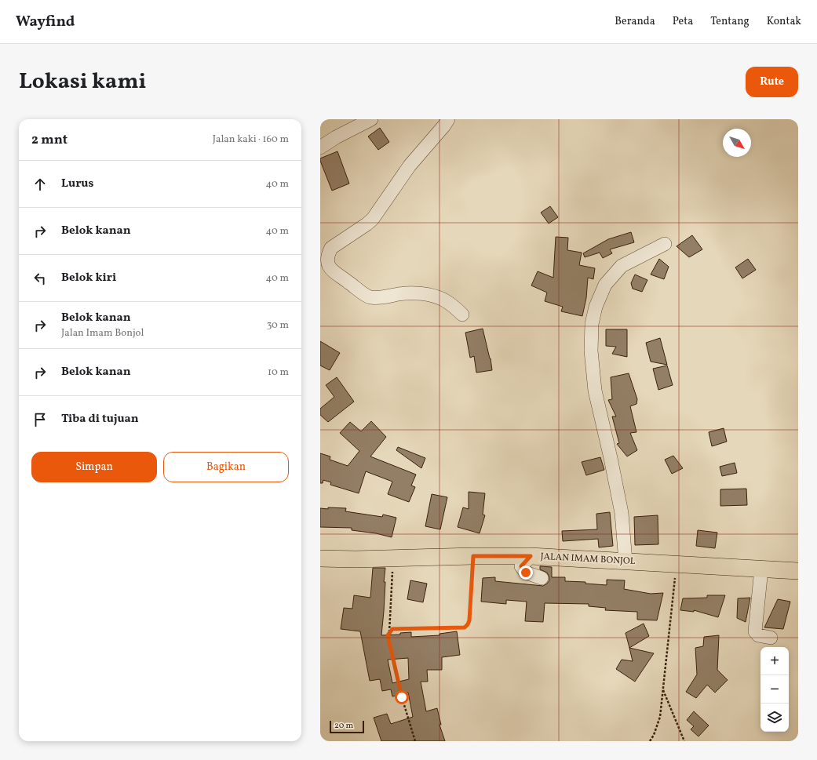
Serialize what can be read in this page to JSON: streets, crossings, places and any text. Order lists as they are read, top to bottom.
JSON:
{
  "streets": {
    "main road": ["JALAN IMAM BONJOL"]
  },
  "scale_bar": "20 m",
  "north": "bottom right",
  "page": {
    "header": "Wayfind",
    "nav": [
      "Beranda",
      "Peta",
      "Tentang",
      "Kontak"
    ],
    "title": "Lokasi kami",
    "buttons": [
      "Rute",
      ["Simpan", "Bagikan"]
    ],
    "heading": ["2 mnt", "Jalan kaki · 160 m"],
    "list": [
      ["Lurus", "40 m"],
      ["Belok kanan", "40 m"],
      ["Belok kiri", "40 m"],
      ["Belok kanan", "Jalan Imam Bonjol", "30 m"],
      ["Belok kanan", "10 m"],
      "Tiba di tujuan"
    ],
    "map_buttons": ["+", "−"],
    "scale": "20 m"
  }
}
